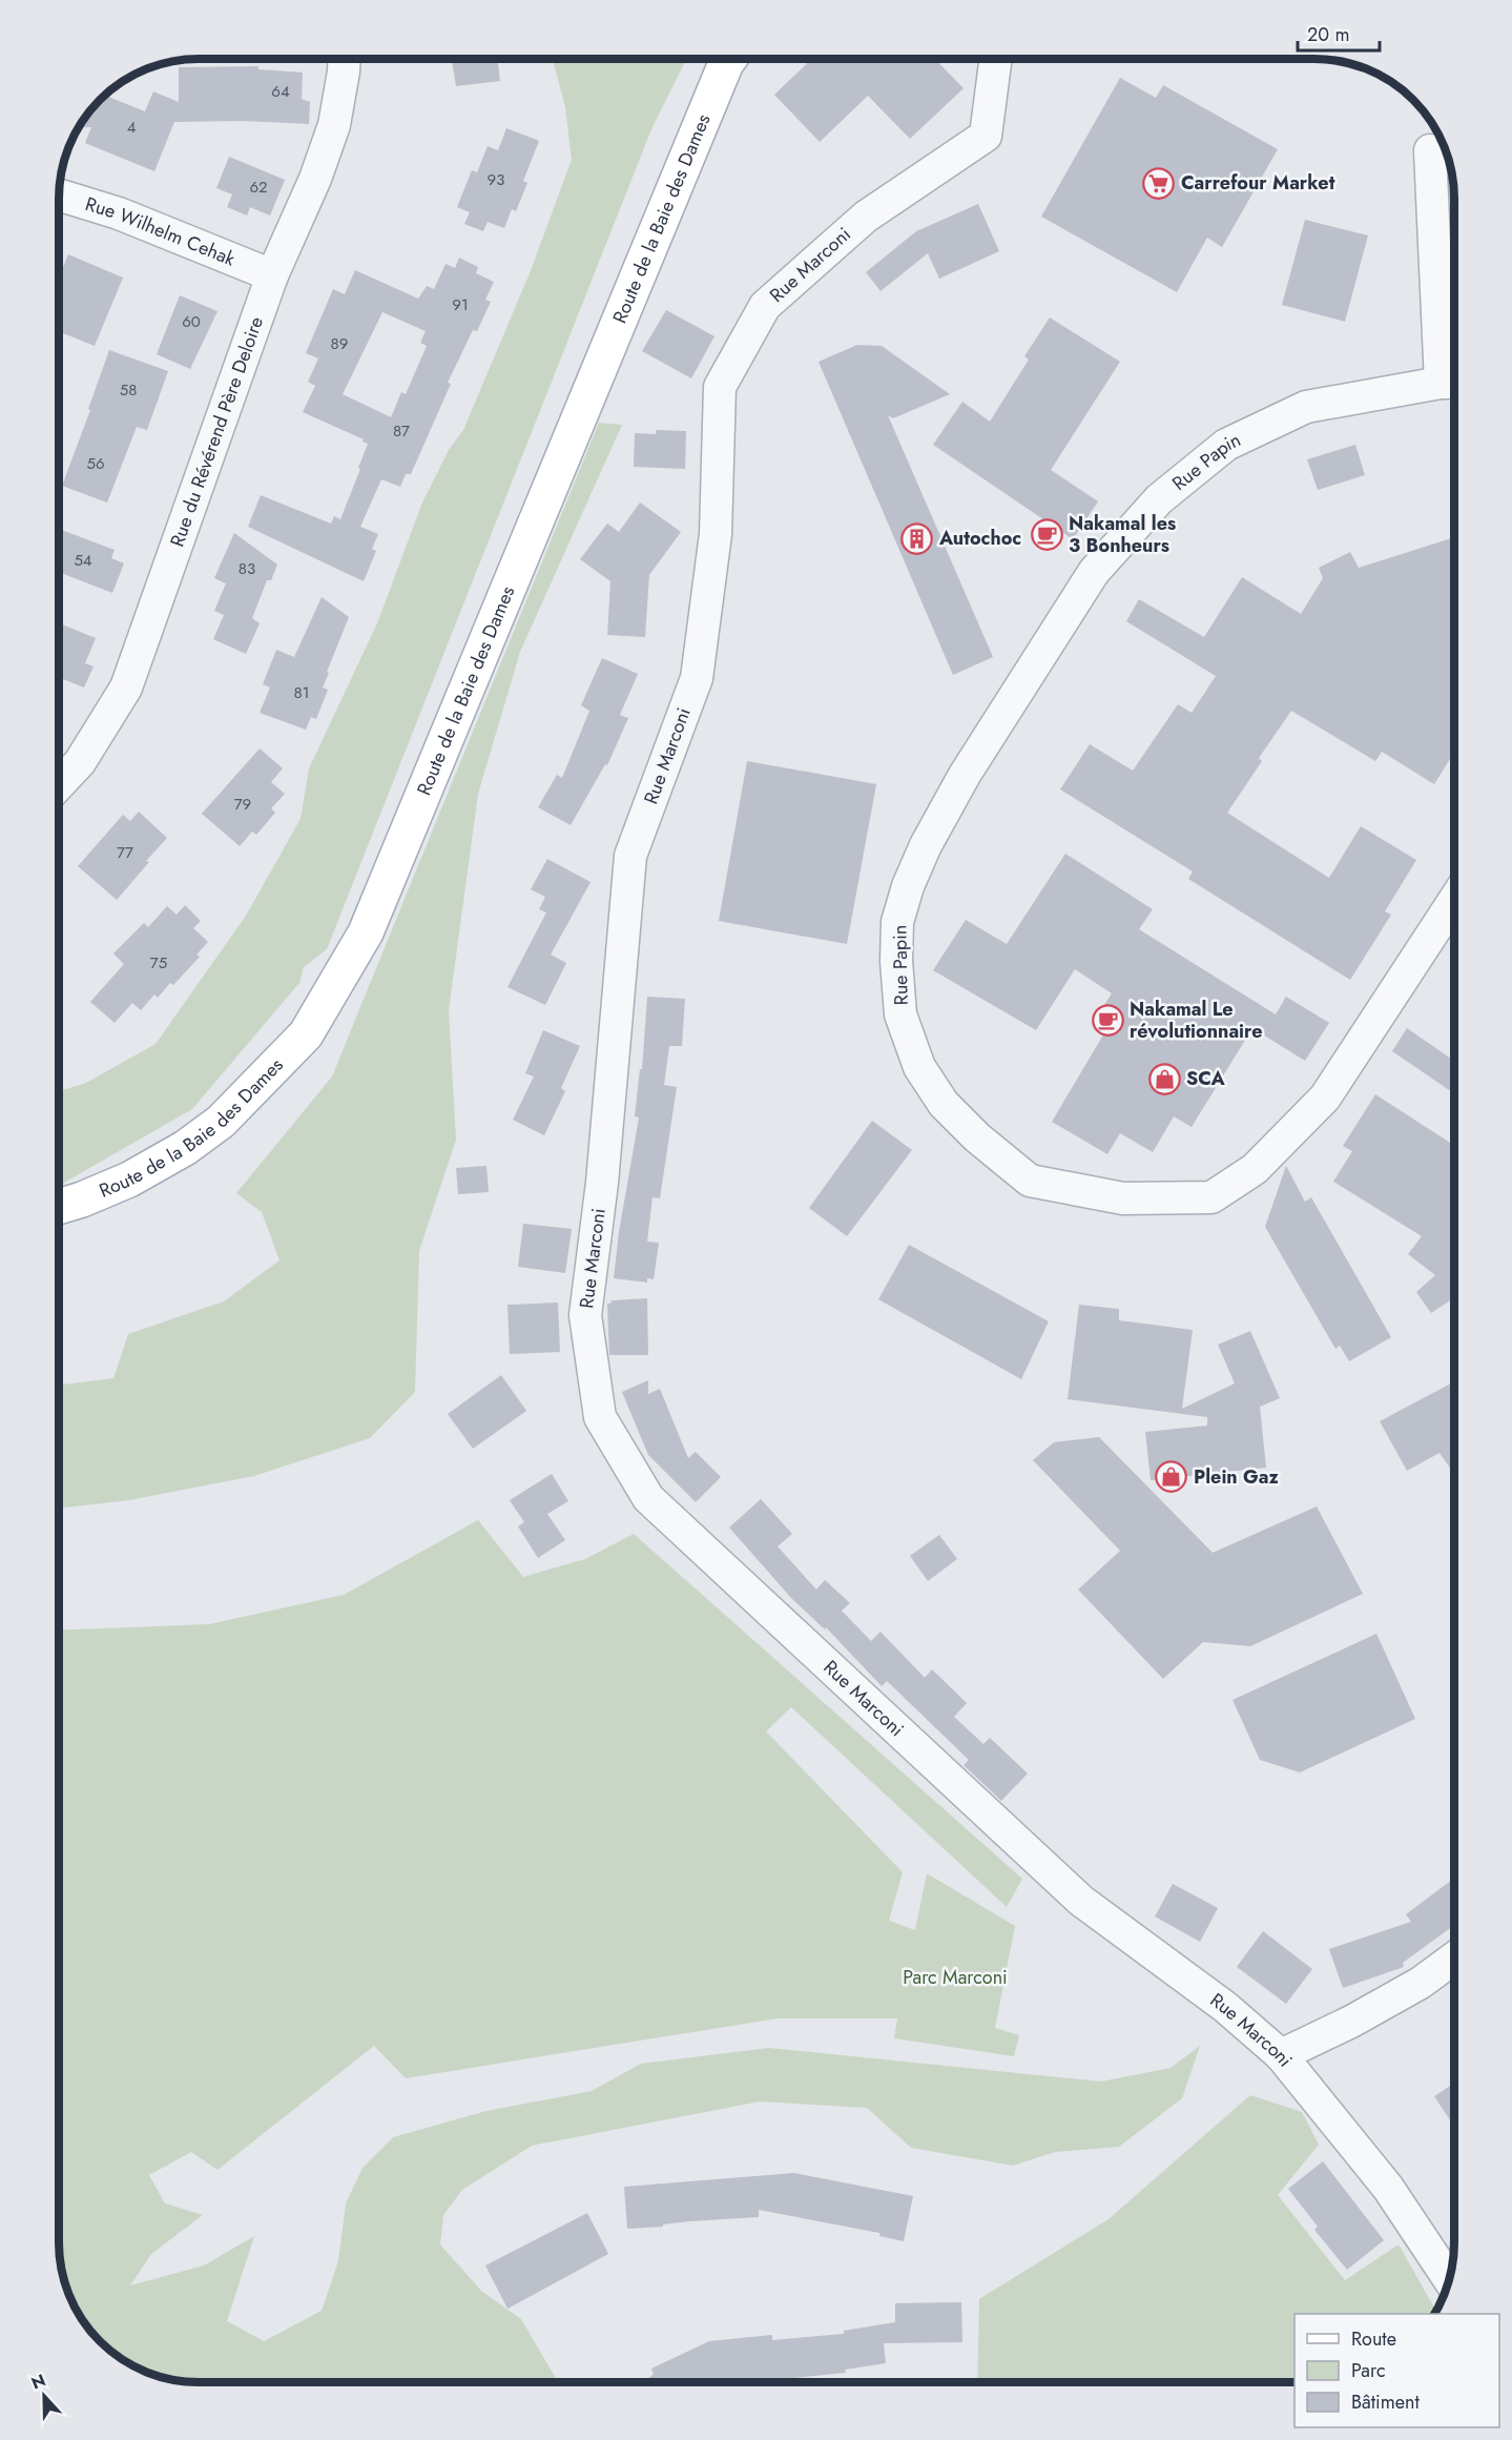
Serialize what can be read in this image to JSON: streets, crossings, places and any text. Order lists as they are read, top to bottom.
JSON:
{
  "streets": {
    "main road": ["Route de la Baie des Dames"],
    "street": [
      "Rue Wilhelm Cehak",
      "Rue Marconi",
      "Rue du Révérend Père Deloire",
      "Rue Papin"
    ]
  },
  "crossings": [
    ["Rue Wilhelm Cehak", "Rue du Révérend Père Deloire"]
  ],
  "parks": ["Parc Marconi"],
  "places": {
    "supermarket": ["Carrefour Market"],
    "cafe": ["Nakamal les 3 Bonheurs", "Nakamal Le révolutionnaire"],
    "building": ["Autochoc"],
    "shop": ["SCA", "Plein Gaz"]
  },
  "house_numbers": [
    "64",
    "4",
    "93",
    "62",
    "91",
    "60",
    "89",
    "58",
    "87",
    "56",
    "54",
    "83",
    "81",
    "79",
    "77",
    "75"
  ],
  "legend": ["Route", "Parc", "Bâtiment"],
  "scale_bar": "20 m",
  "north": "top"
}
